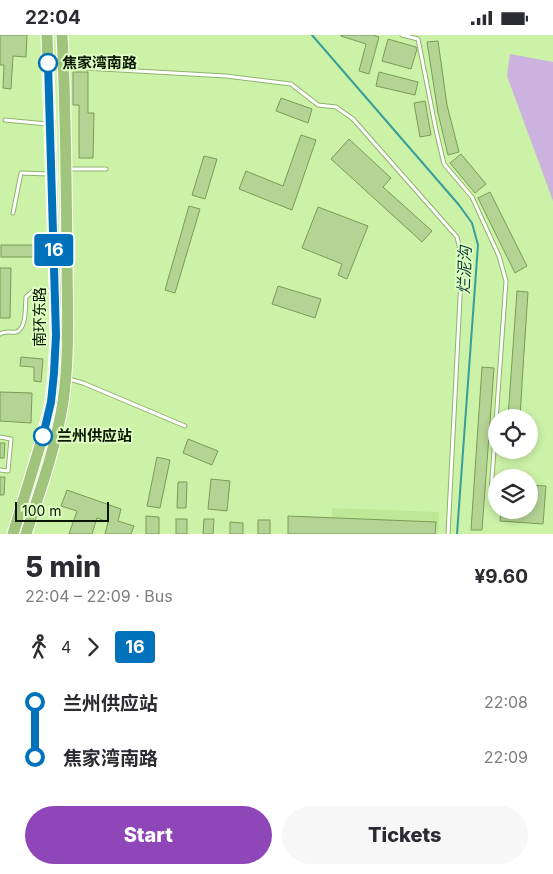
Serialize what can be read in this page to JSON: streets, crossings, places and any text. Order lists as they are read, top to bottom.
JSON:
{
  "streets": {
    "highway": ["南环东路"]
  },
  "water": ["烂泥沟"],
  "places": ["焦家湾南路", "兰州供应站"],
  "lines": ["bus line 16"],
  "scale_bar": "100 m",
  "page": {
    "status": "22:04",
    "on_map": "16",
    "scale": "100 m",
    "heading": ["5 min", "22:04 – 22:09 · Bus", "¥9.60"],
    "legs": ["4", "16"],
    "list": [
      {
        "name": "兰州供应站",
        "value": "22:08"
      },
      {
        "name": "焦家湾南路",
        "value": "22:09"
      }
    ],
    "buttons": ["Start", "Tickets"]
  }
}
